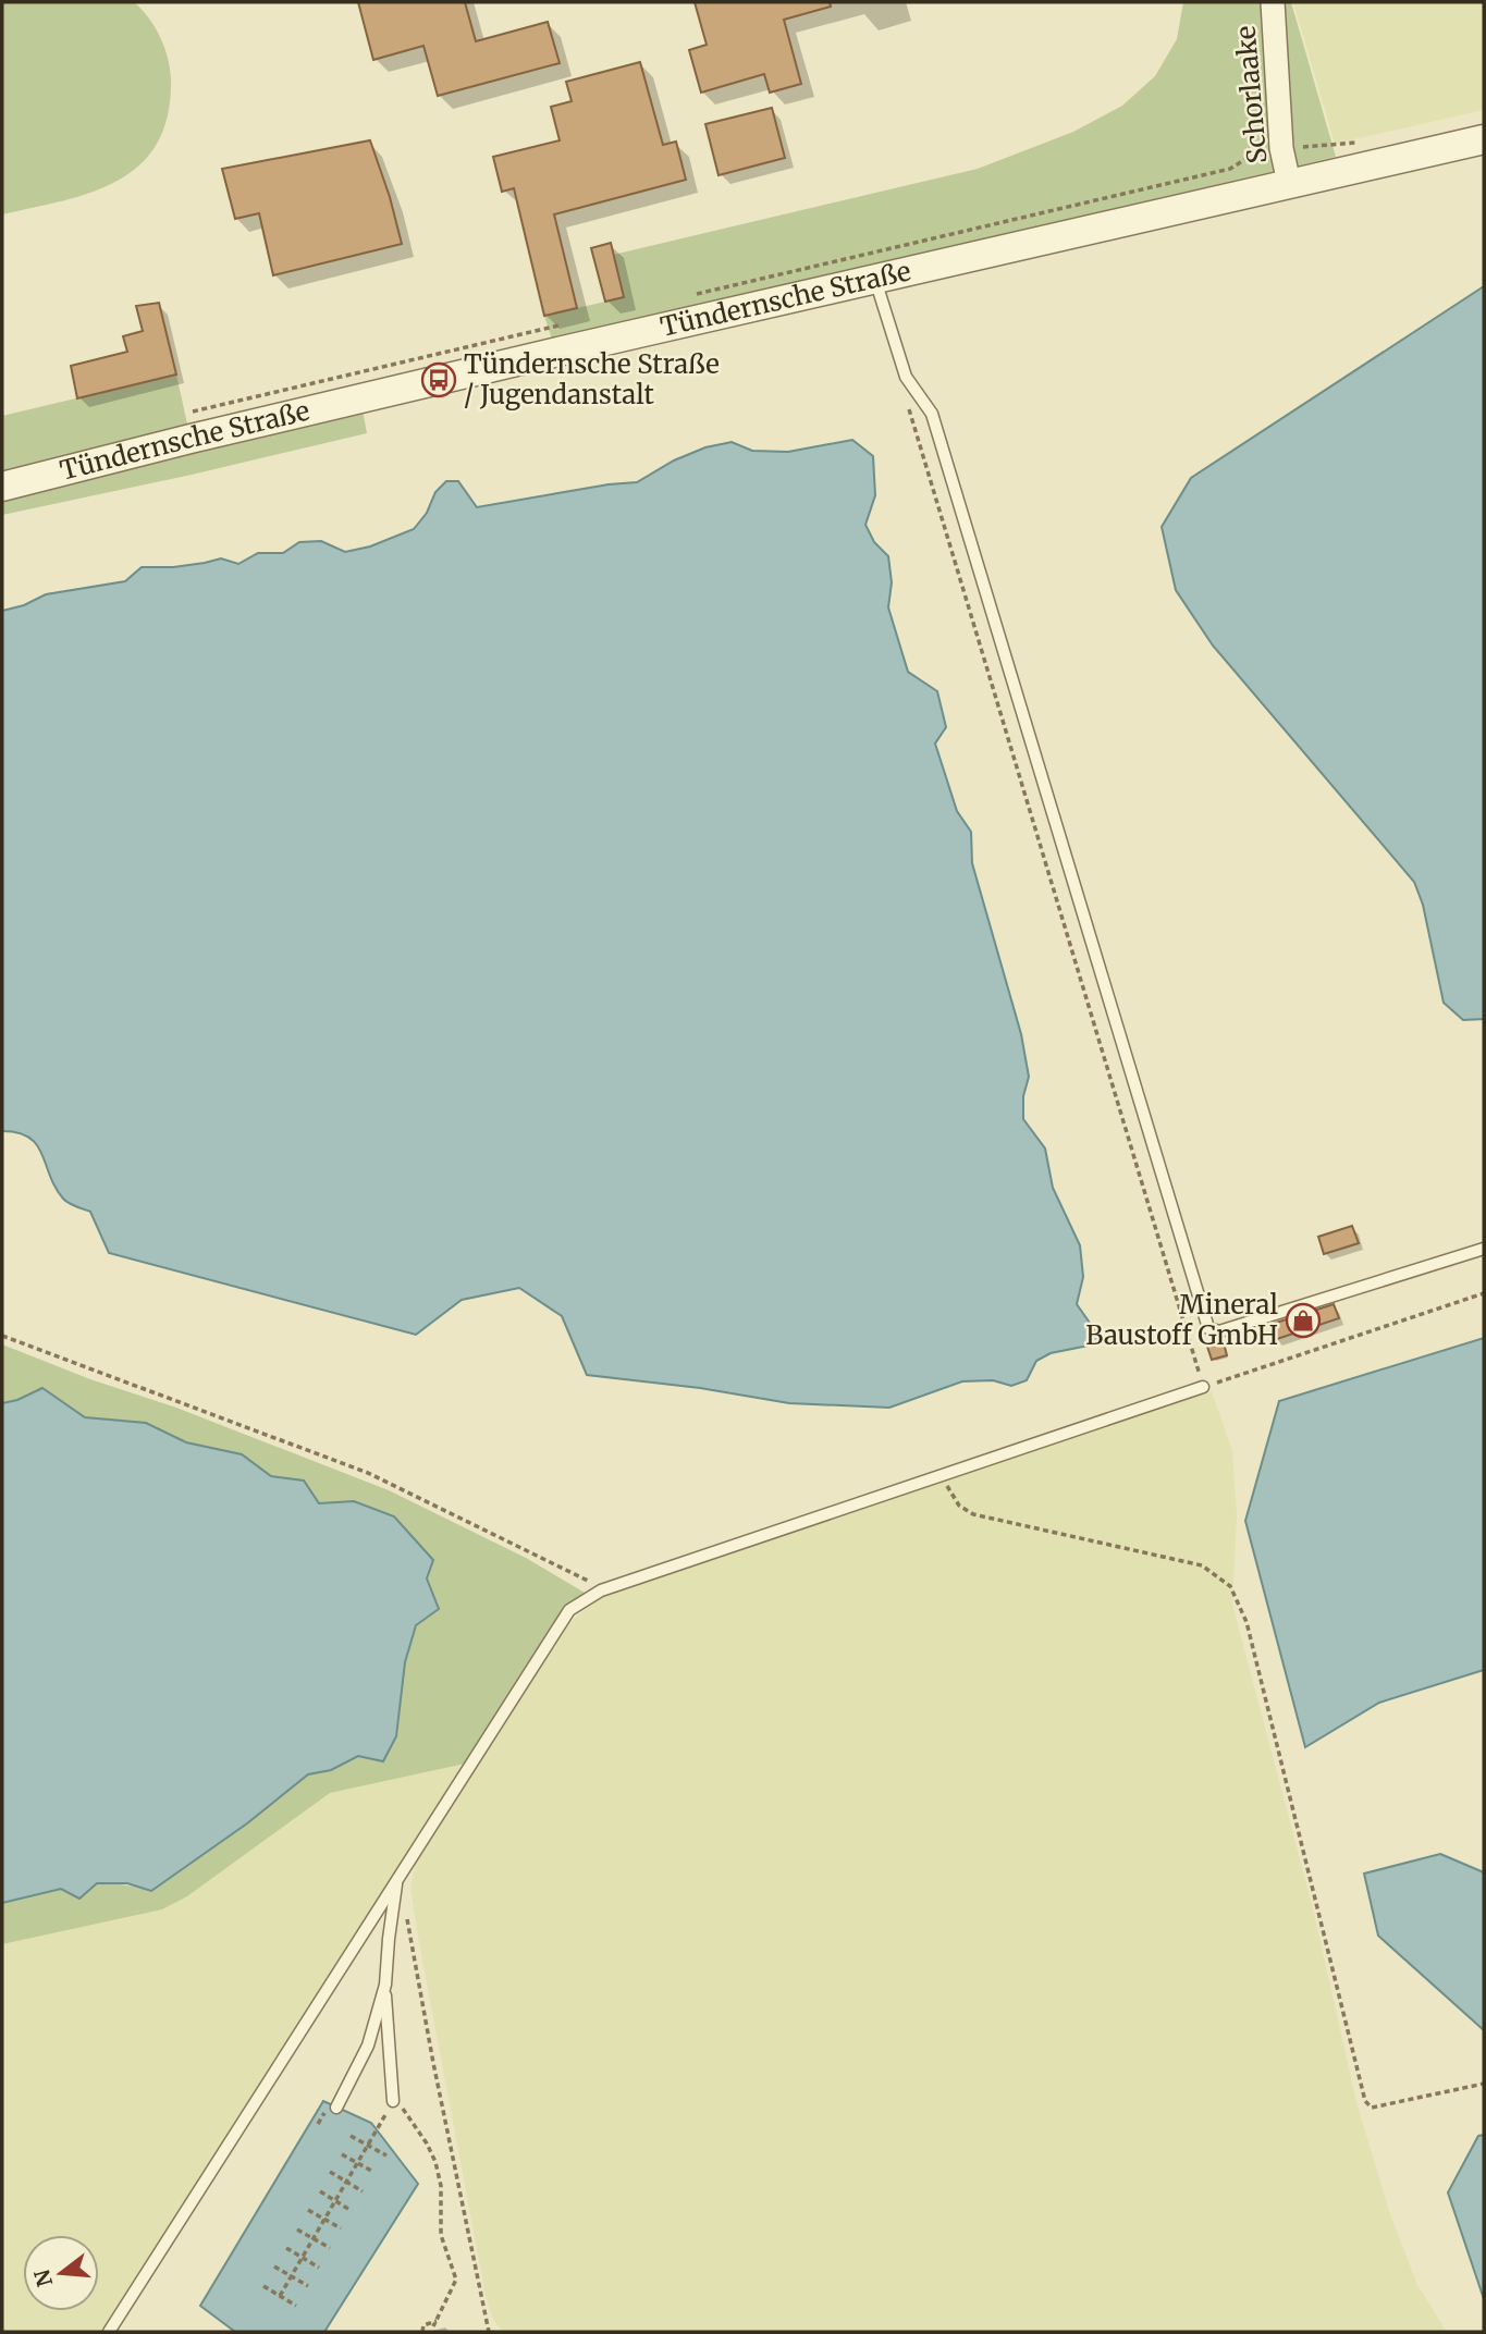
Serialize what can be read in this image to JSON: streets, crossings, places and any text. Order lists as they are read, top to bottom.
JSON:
{
  "streets": {
    "street": ["Schorlaake", "Tündernsche Straße"]
  },
  "crossings": [
    ["Schorlaake", "Tündernsche Straße"]
  ],
  "places": {
    "bus stop": ["Tündernsche Straße / Jugendanstalt"],
    "shop": ["Mineral Baustoff GmbH"]
  },
  "north": "left"
}
